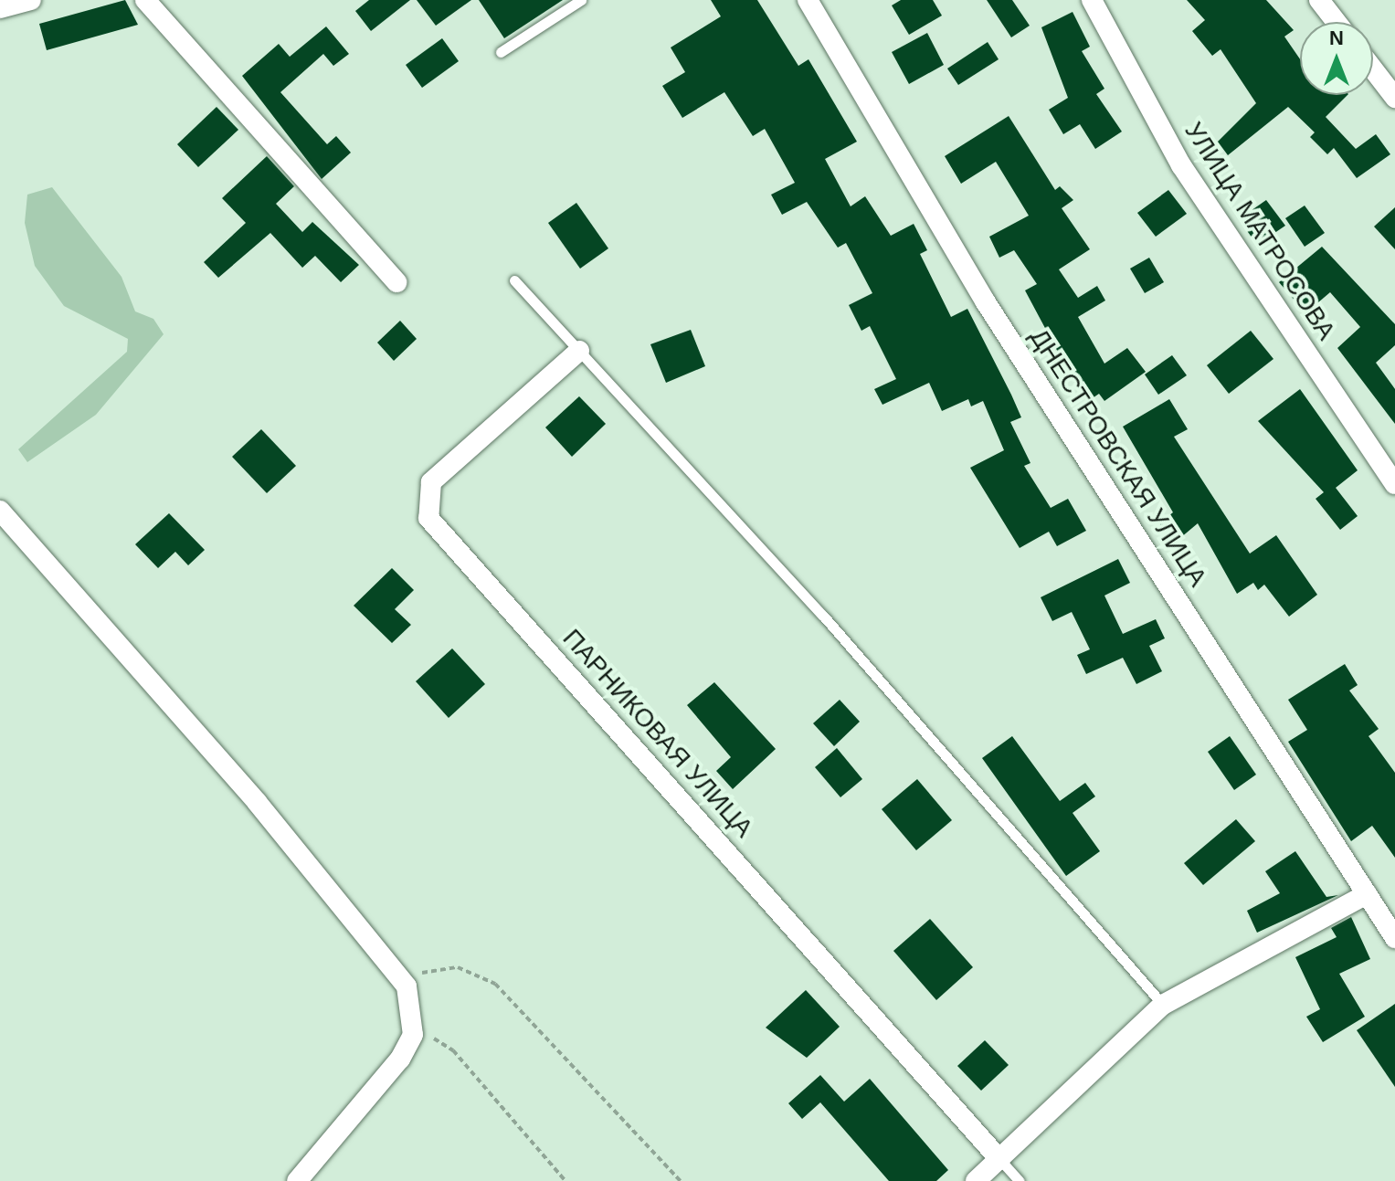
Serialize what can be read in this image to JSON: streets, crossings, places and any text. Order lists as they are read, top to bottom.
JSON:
{
  "streets": {
    "street": ["УЛИЦА МАТРОСОВА", "ДНЕСТРОВСКАЯ УЛИЦА", "ПАРНИКОВАЯ УЛИЦА"]
  },
  "north": "top"
}
